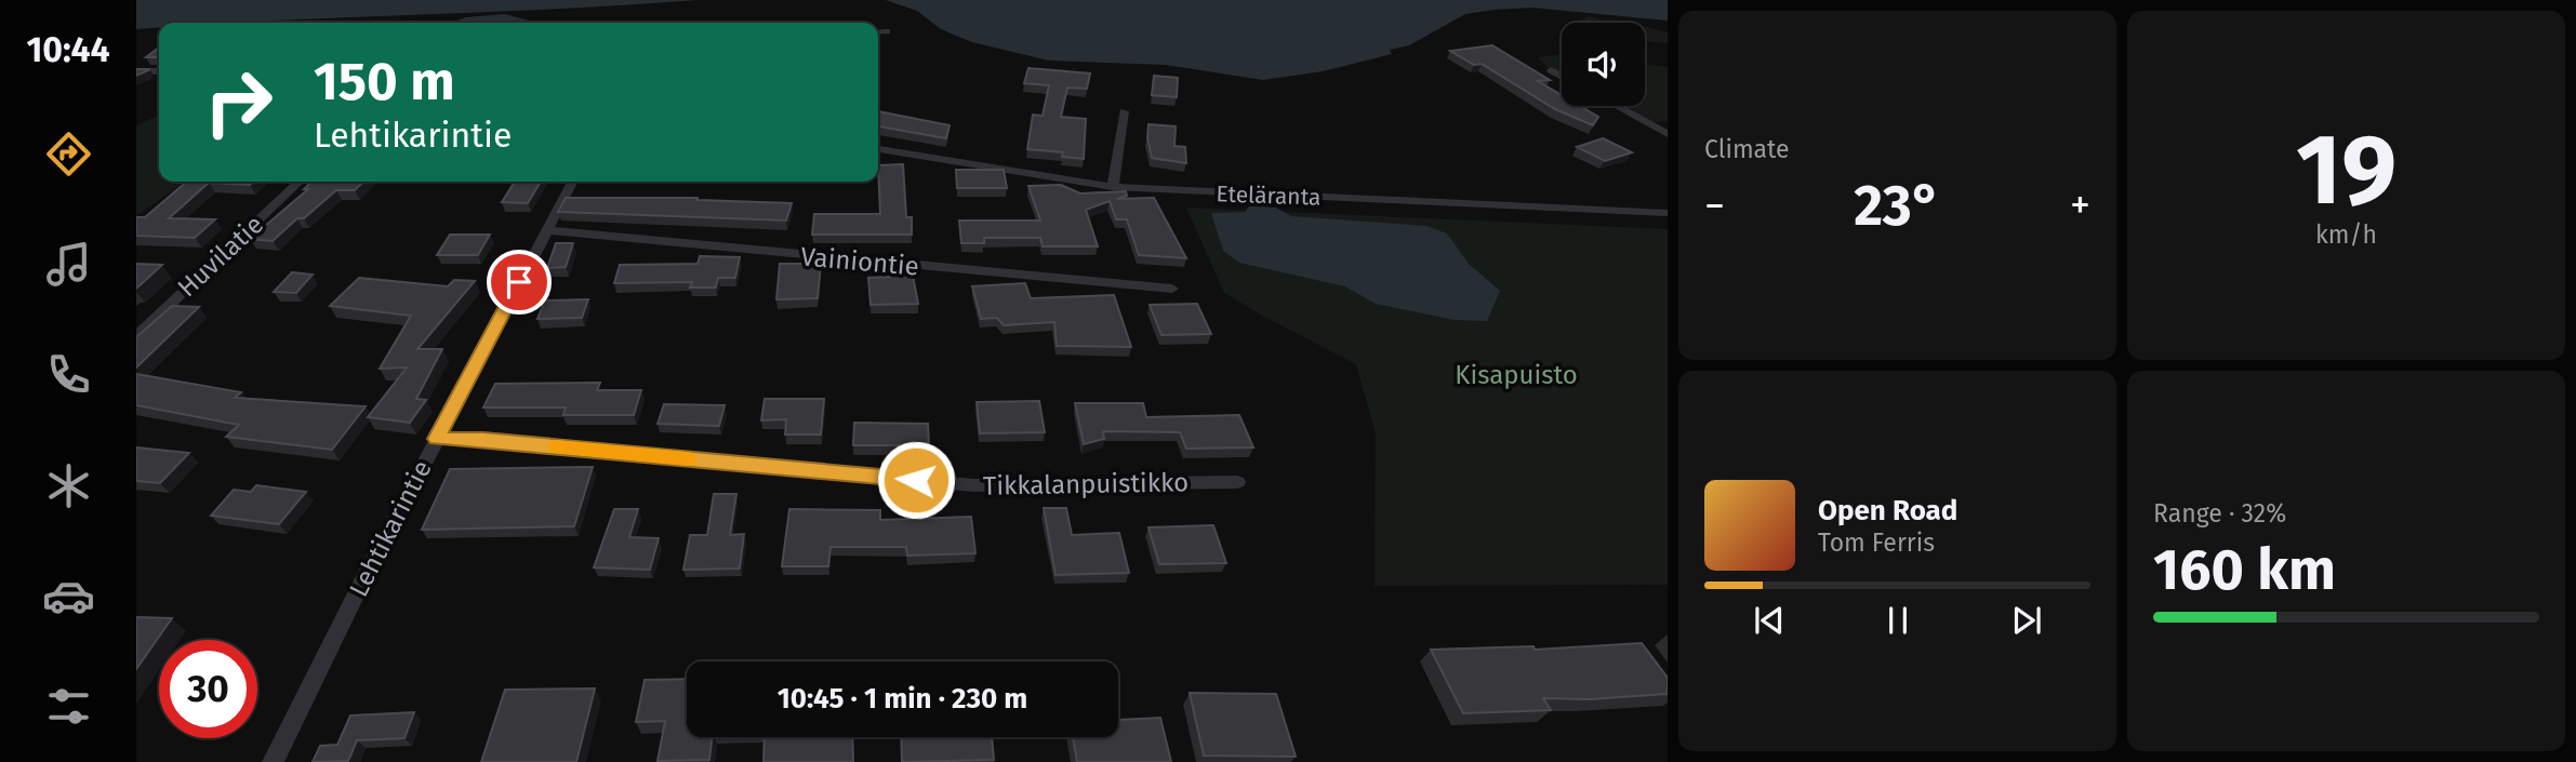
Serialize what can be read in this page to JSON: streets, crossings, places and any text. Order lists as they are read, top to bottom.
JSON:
{
  "streets": {
    "street": [
      "Eteläranta",
      "Huvilatie",
      "Vainiontie",
      "Tikkalanpuistikko",
      "Lehtikarintie"
    ]
  },
  "crossings": [
    ["Vainiontie", "Lehtikarintie"],
    ["Tikkalanpuistikko", "Lehtikarintie"]
  ],
  "parks": ["Kisapuisto"],
  "page": {
    "tabs": "10:44",
    "tile": [
      "Climate",
      ["19", "km/h"],
      ["Range · 32%", "160 km"]
    ],
    "turn": ["150 m", "Lehtikarintie"],
    "heat": ["−", "23°", "+"],
    "song": ["Open Road", "Tom Ferris"],
    "limit": "30",
    "trip": "10:45 · 1 min · 230 m"
  }
}
